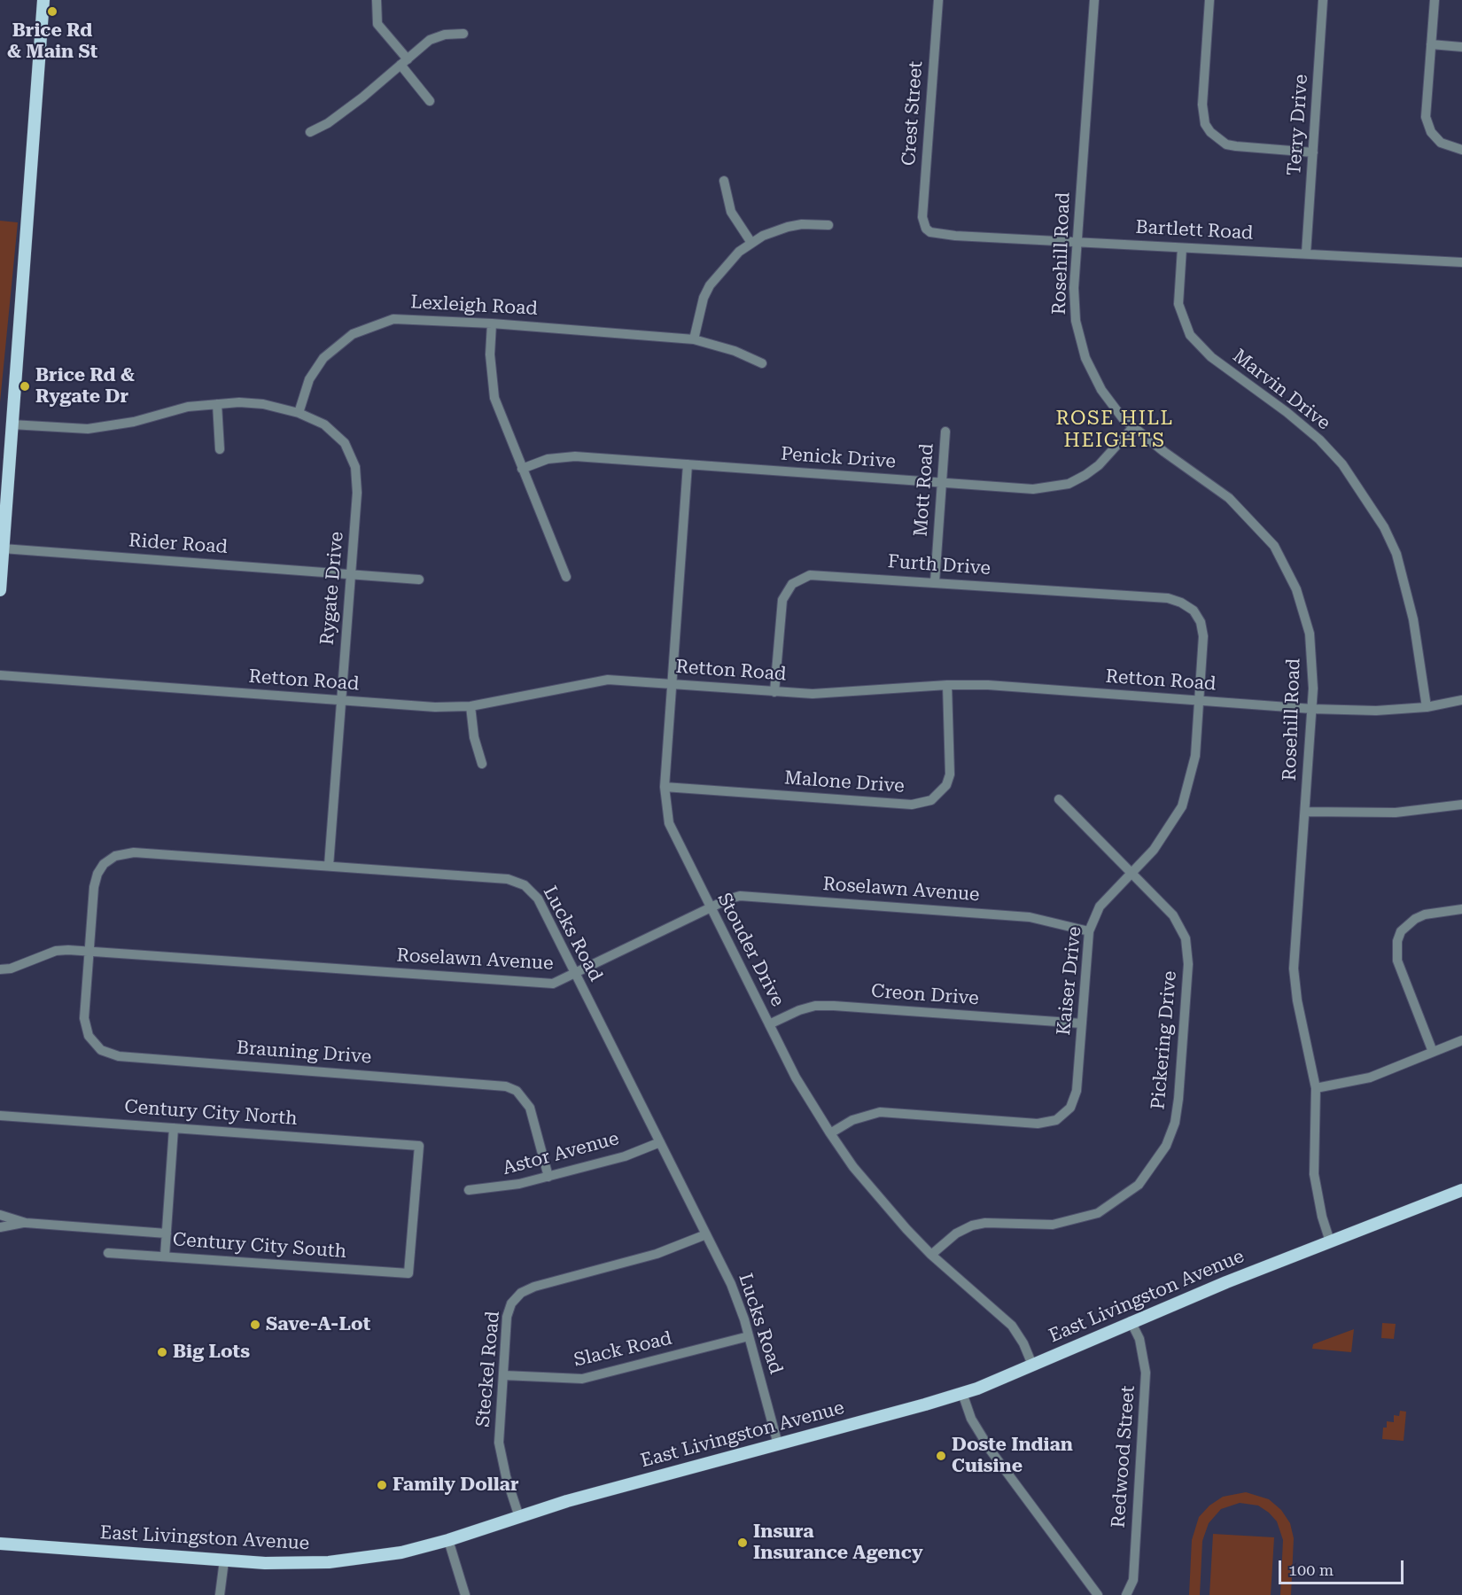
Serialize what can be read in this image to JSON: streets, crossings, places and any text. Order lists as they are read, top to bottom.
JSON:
{
  "streets": {
    "main road": ["East Livingston Avenue"],
    "street": [
      "Crest Street",
      "Terry Drive",
      "Bartlett Road",
      "Rosehill Road",
      "Lexleigh Road",
      "Marvin Drive",
      "Penick Drive",
      "Mott Road",
      "Rider Road",
      "Furth Drive",
      "Rygate Drive",
      "Retton Road",
      "Malone Drive",
      "Roselawn Avenue",
      "Lucks Road",
      "Stouder Drive",
      "Kaiser Drive",
      "Creon Drive",
      "Pickering Drive",
      "Brauning Drive",
      "Century City North",
      "Astor Avenue",
      "Century City South",
      "Slack Road",
      "Steckel Road",
      "Redwood Street"
    ]
  },
  "crossings": [
    ["Crest Street", "Bartlett Road"],
    ["Terry Drive", "Bartlett Road"],
    ["Bartlett Road", "Rosehill Road"],
    ["Bartlett Road", "Marvin Drive"],
    ["Rosehill Road", "Penick Drive"],
    ["Rosehill Road", "Retton Road"],
    ["Rosehill Road", "East Livingston Avenue"],
    ["Lexleigh Road", "Rygate Drive"],
    ["Marvin Drive", "Retton Road"],
    ["Penick Drive", "Mott Road"],
    ["Penick Drive", "Stouder Drive"],
    ["Mott Road", "Furth Drive"],
    ["Rider Road", "Rygate Drive"],
    ["Furth Drive", "Retton Road"],
    ["Furth Drive", "Kaiser Drive"],
    ["Rygate Drive", "Retton Road"],
    ["Rygate Drive", "Lucks Road"],
    ["Retton Road", "Malone Drive"],
    ["Retton Road", "Stouder Drive"],
    ["Retton Road", "Kaiser Drive"],
    ["Malone Drive", "Stouder Drive"],
    ["Roselawn Avenue", "Lucks Road"],
    ["Roselawn Avenue", "Stouder Drive"],
    ["Roselawn Avenue", "Kaiser Drive"],
    ["Roselawn Avenue", "Brauning Drive"],
    ["Lucks Road", "Brauning Drive"],
    ["Lucks Road", "Astor Avenue"],
    ["Lucks Road", "East Livingston Avenue"],
    ["Lucks Road", "Slack Road"],
    ["Lucks Road", "Steckel Road"],
    ["Stouder Drive", "Kaiser Drive"],
    ["Stouder Drive", "Creon Drive"],
    ["Stouder Drive", "Pickering Drive"],
    ["Stouder Drive", "East Livingston Avenue"],
    ["Kaiser Drive", "Creon Drive"],
    ["Kaiser Drive", "Pickering Drive"],
    ["Brauning Drive", "Astor Avenue"],
    ["Century City North", "Century City South"],
    ["East Livingston Avenue", "Steckel Road"],
    ["East Livingston Avenue", "Redwood Street"],
    ["Slack Road", "Steckel Road"]
  ],
  "districts": ["ROSE HILL HEIGHTS"],
  "places": [
    "Brice Rd & Main St",
    "Brice Rd & Rygate Dr",
    "Save-A-Lot",
    "Big Lots",
    "Doste Indian Cuisine",
    "Family Dollar",
    "Insura Insurance Agency"
  ],
  "scale_bar": "100 m"
}
